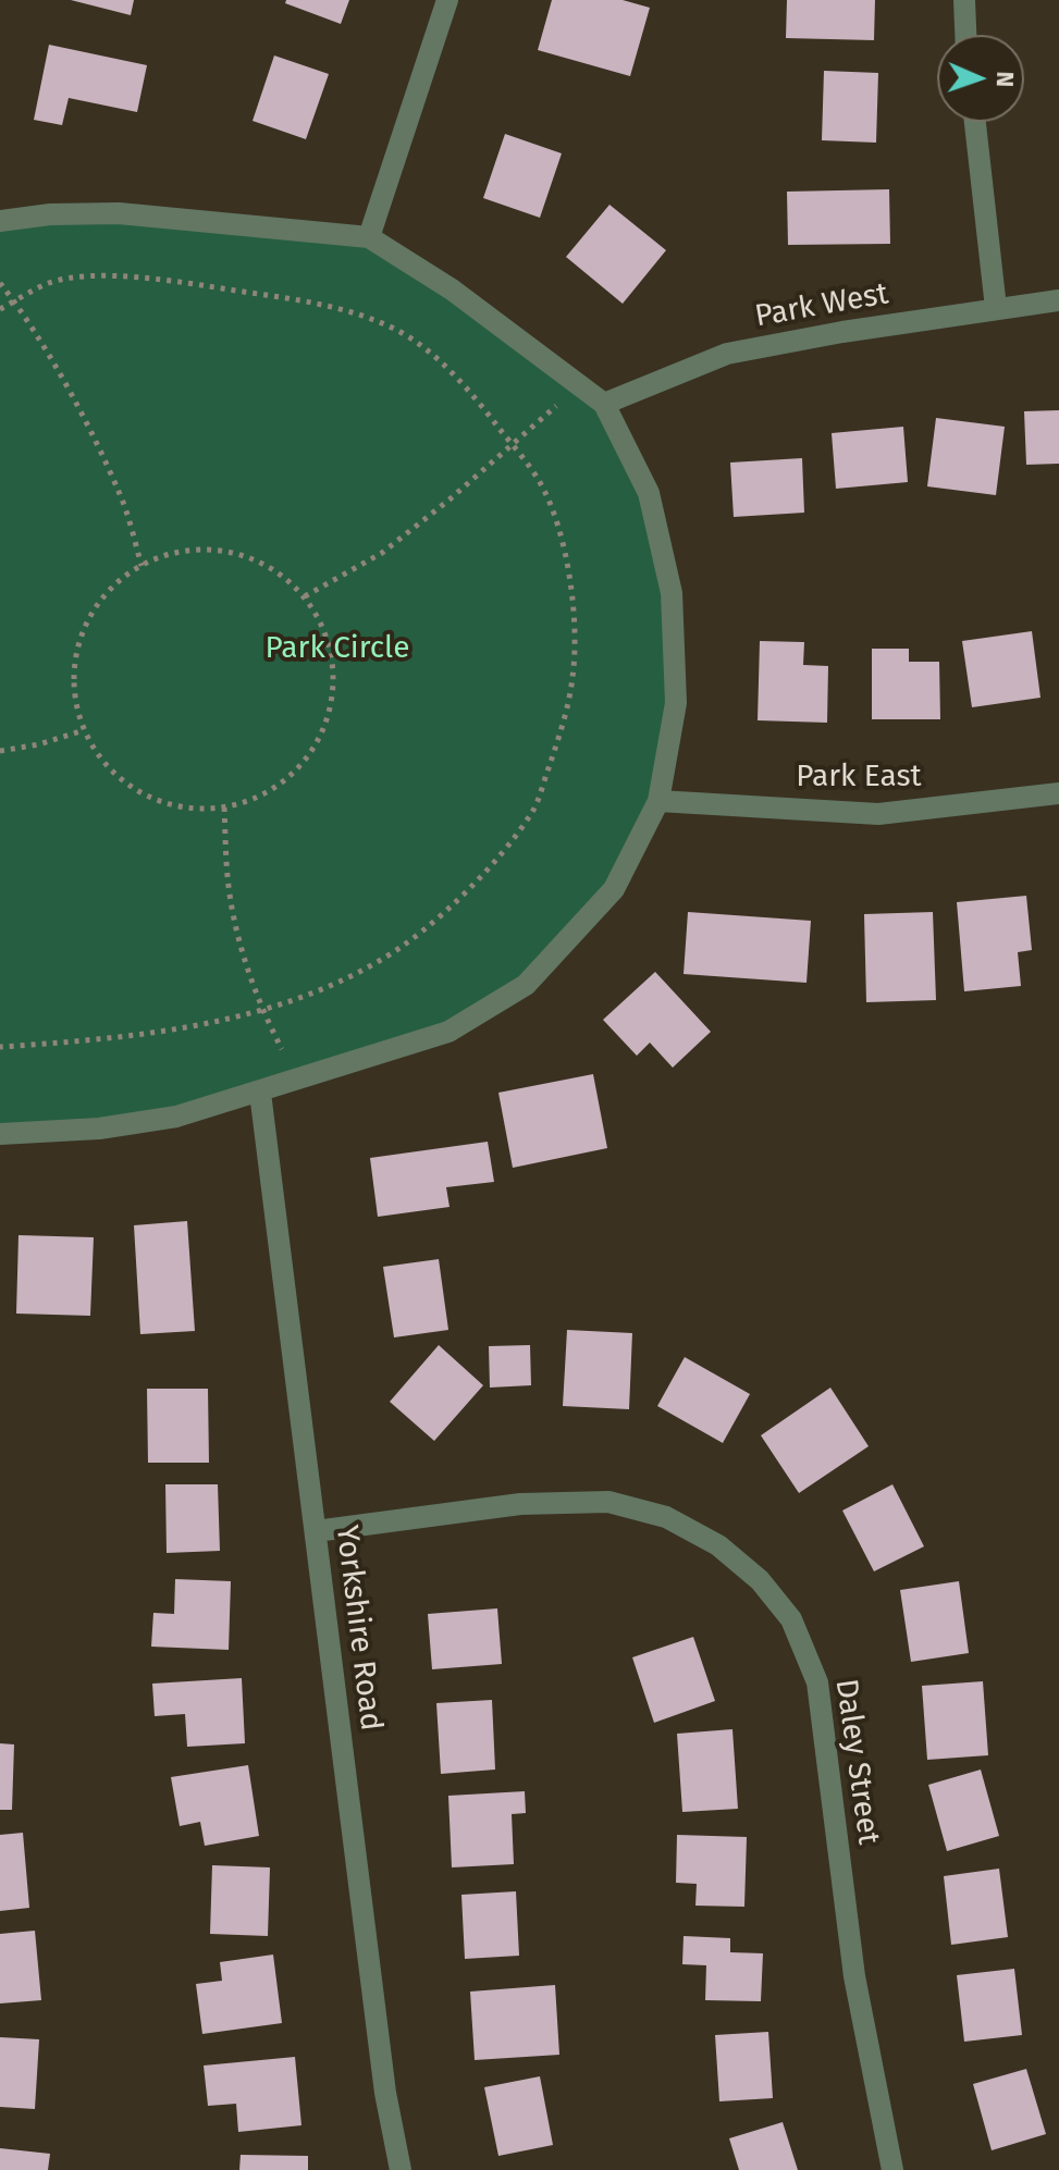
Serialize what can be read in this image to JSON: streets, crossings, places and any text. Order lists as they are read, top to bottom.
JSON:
{
  "streets": {
    "street": [
      "Park West",
      "Park East",
      "Yorkshire Road",
      "Daley Street"
    ]
  },
  "crossings": [
    ["Yorkshire Road", "Daley Street"]
  ],
  "parks": ["Park Circle"],
  "north": "right"
}
